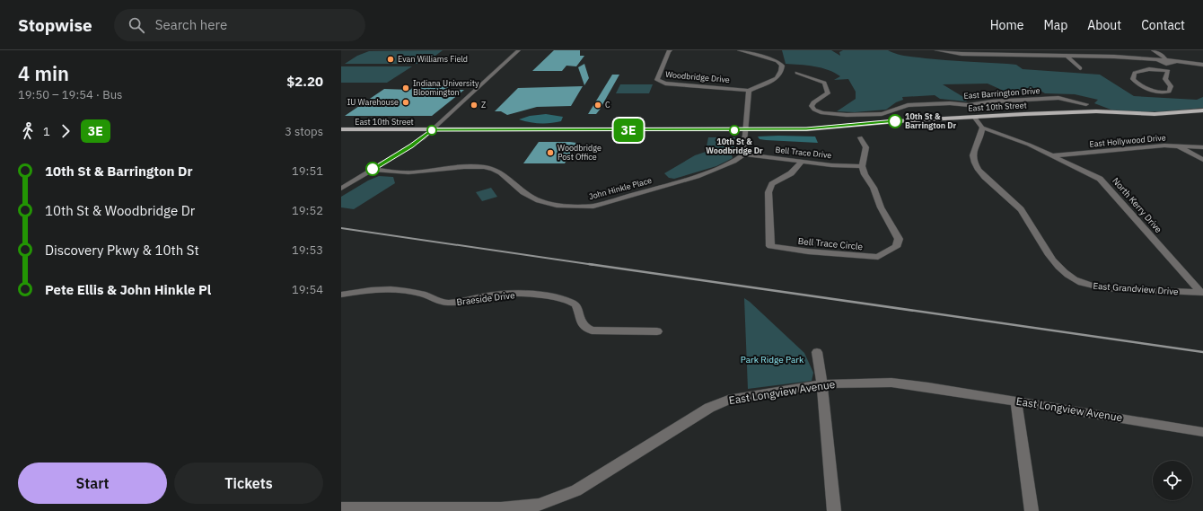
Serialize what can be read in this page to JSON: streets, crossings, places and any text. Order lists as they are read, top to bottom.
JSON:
{
  "streets": {
    "main road": ["East 10th Street"],
    "street": [
      "Woodbridge Drive",
      "East Barrington Drive",
      "East Hollywood Drive",
      "Bell Trace Drive",
      "John Hinkle Place",
      "North Kerry Drive",
      "Bell Trace Circle",
      "East Grandview Drive",
      "Braeside Drive",
      "East Longview Avenue"
    ]
  },
  "crossings": [
    ["East Hollywood Drive", "North Kerry Drive"],
    ["Bell Trace Drive", "John Hinkle Place"],
    ["Bell Trace Drive", "Bell Trace Circle"],
    ["North Kerry Drive", "East Grandview Drive"]
  ],
  "parks": ["Park Ridge Park"],
  "places": [
    "Evan Williams Field",
    "Indiana University Bloomington",
    "IU Warehouse",
    "Z",
    "C",
    "10th St & Barrington Dr",
    "10th St & Woodbridge Dr",
    "Woodbridge Post Office"
  ],
  "lines": ["bus line 3E"],
  "page": {
    "header": "Stopwise",
    "search": "Search here",
    "nav": [
      "Home",
      "Map",
      "About",
      "Contact"
    ],
    "heading": ["4 min", "19:50 – 19:54 · Bus", "$2.20"],
    "on_map": "3E",
    "legs": ["1", "3E", "3 stops"],
    "list": [
      {
        "name": "10th St & Barrington Dr",
        "value": "19:51"
      },
      {
        "name": "10th St & Woodbridge Dr",
        "value": "19:52"
      },
      {
        "name": "Discovery Pkwy & 10th St",
        "value": "19:53"
      },
      {
        "name": "Pete Ellis & John Hinkle Pl",
        "value": "19:54"
      }
    ],
    "buttons": ["Start", "Tickets"]
  }
}
